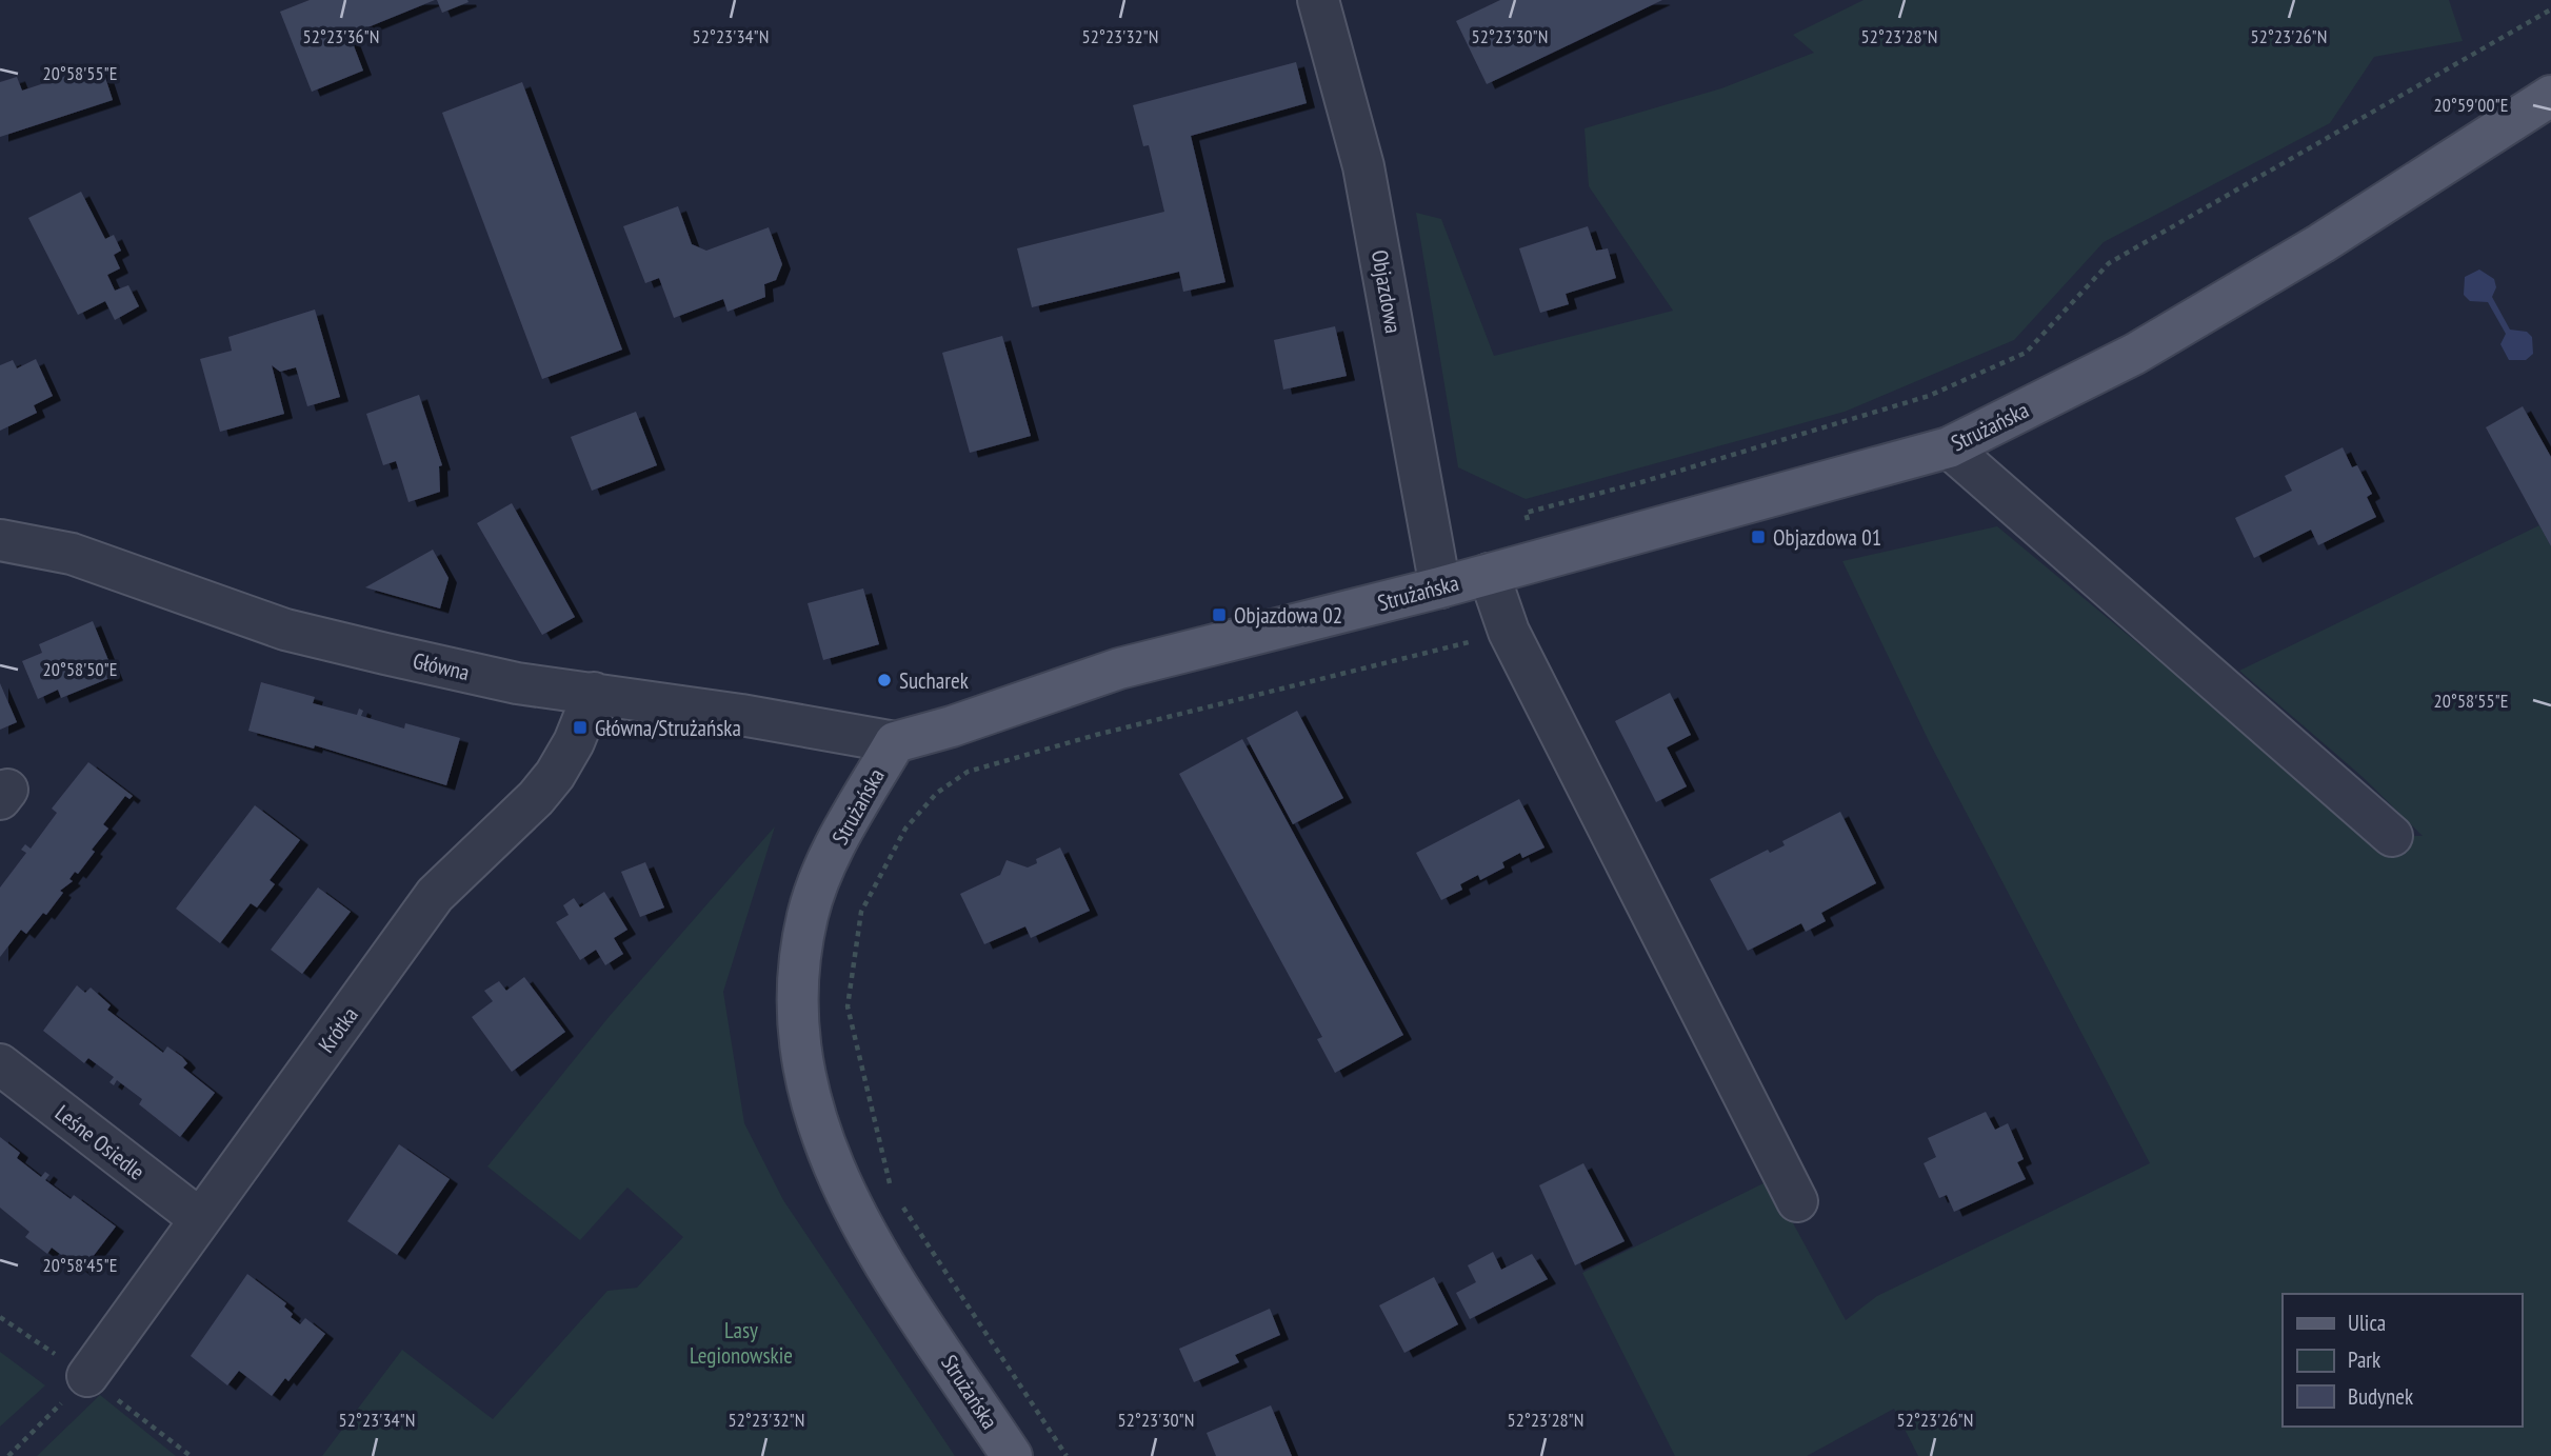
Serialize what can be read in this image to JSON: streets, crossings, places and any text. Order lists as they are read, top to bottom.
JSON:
{
  "streets": {
    "main road": ["Strużańska"],
    "street": [
      "Objazdowa",
      "Główna",
      "Krótka",
      "Leśne Osiedle"
    ]
  },
  "crossings": [
    ["Objazdowa", "Strużańska"],
    ["Strużańska", "Główna"],
    ["Główna", "Krótka"],
    ["Krótka", "Leśne Osiedle"]
  ],
  "parks": ["Lasy Legionowskie"],
  "places": {
    "transit": ["Objazdowa 01", "Objazdowa 02", "Główna/Strużańska"],
    "other": ["Sucharek"]
  },
  "legend": ["Ulica", "Park", "Budynek"],
  "coordinates": [
    "52°23'36\"N",
    "52°23'34\"N",
    "52°23'32\"N",
    "52°23'30\"N",
    "52°23'28\"N",
    "52°23'26\"N",
    "20°58'55\"E",
    "20°59'00\"E",
    "20°58'50\"E",
    "20°58'45\"E"
  ]
}
